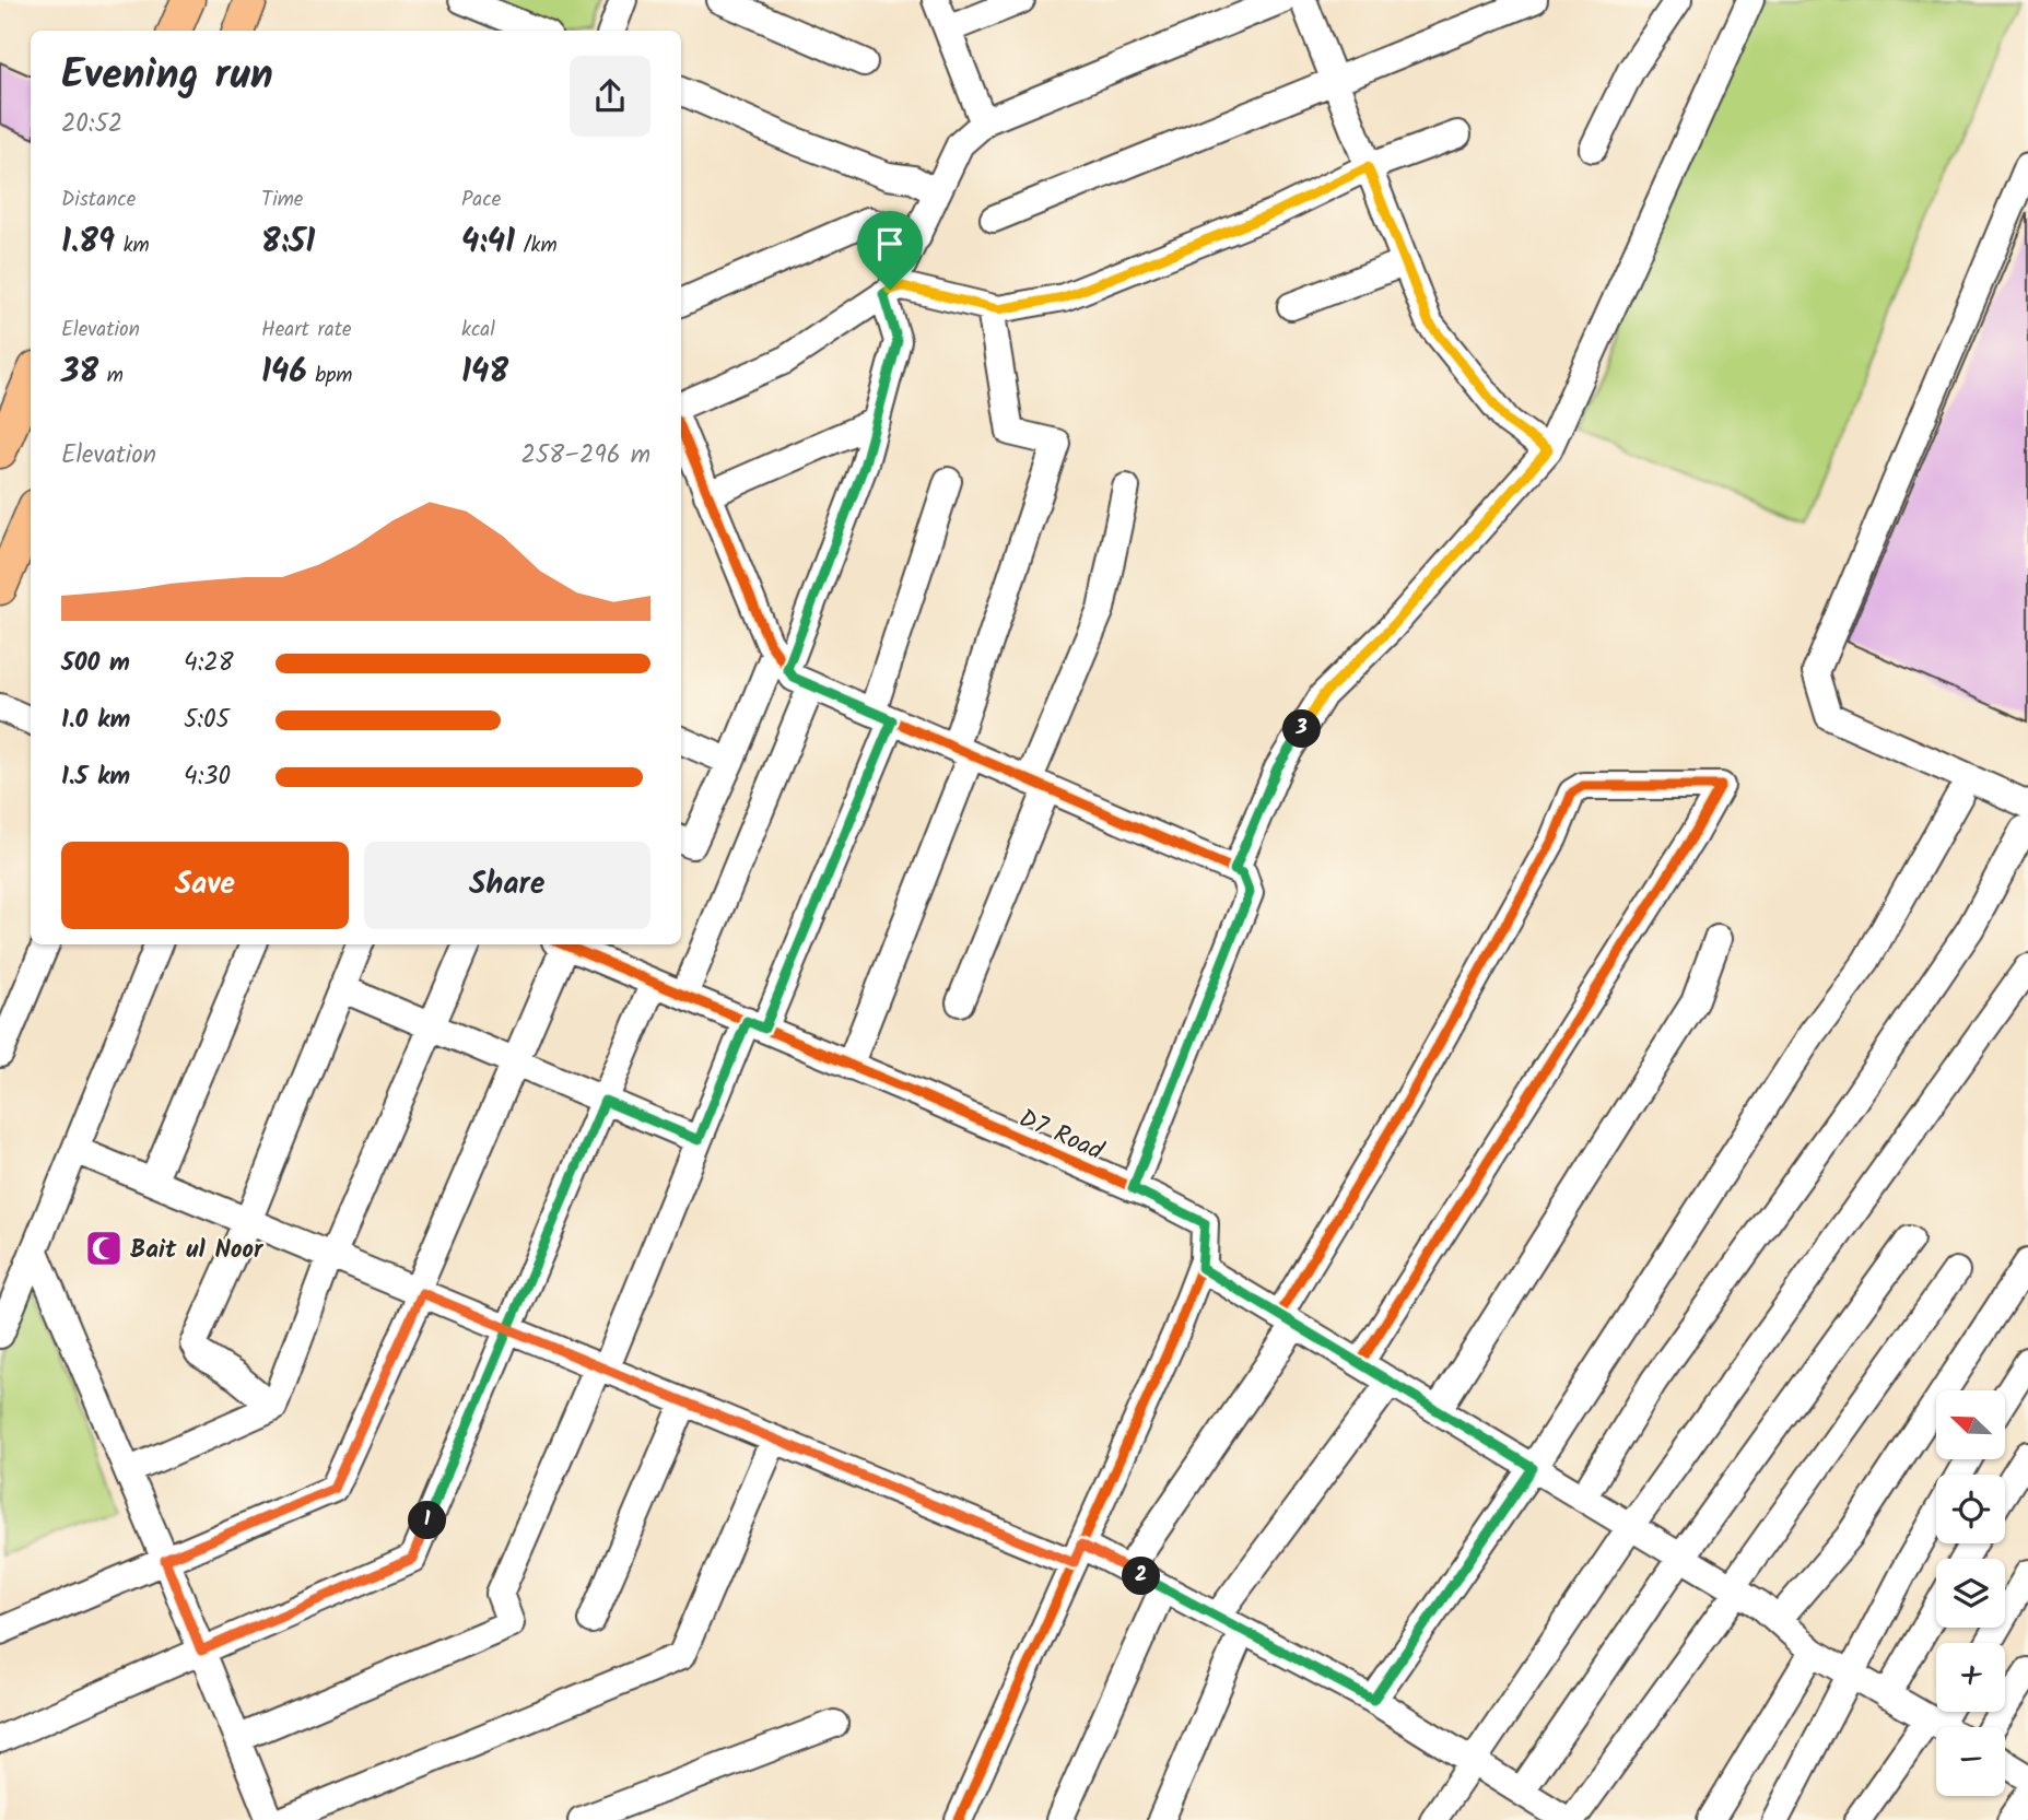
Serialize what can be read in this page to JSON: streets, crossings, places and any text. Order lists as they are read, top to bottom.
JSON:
{
  "streets": {
    "street": ["D7 Road"]
  },
  "places": {
    "mosque": ["Bait ul Noor"]
  },
  "north": "top left",
  "page": {
    "heading": ["Evening run", "20:52"],
    "stats": [
      ["Distance", "1.89 km"],
      ["Time", "8:51"],
      ["Pace", "4:41 /km"],
      ["Elevation", "38 m"],
      ["Heart rate", "146 bpm"],
      ["kcal", "148"]
    ],
    "chart": ["Elevation", "258–296 m"],
    "list": [
      {
        "name": "500 m",
        "note": "4:28"
      },
      {
        "name": "1.0 km",
        "note": "5:05"
      },
      {
        "name": "1.5 km",
        "note": "4:30"
      }
    ],
    "pins": ["3", "1", "2"],
    "buttons": ["Save", "Share"],
    "map_buttons": ["+", "−"]
  }
}
